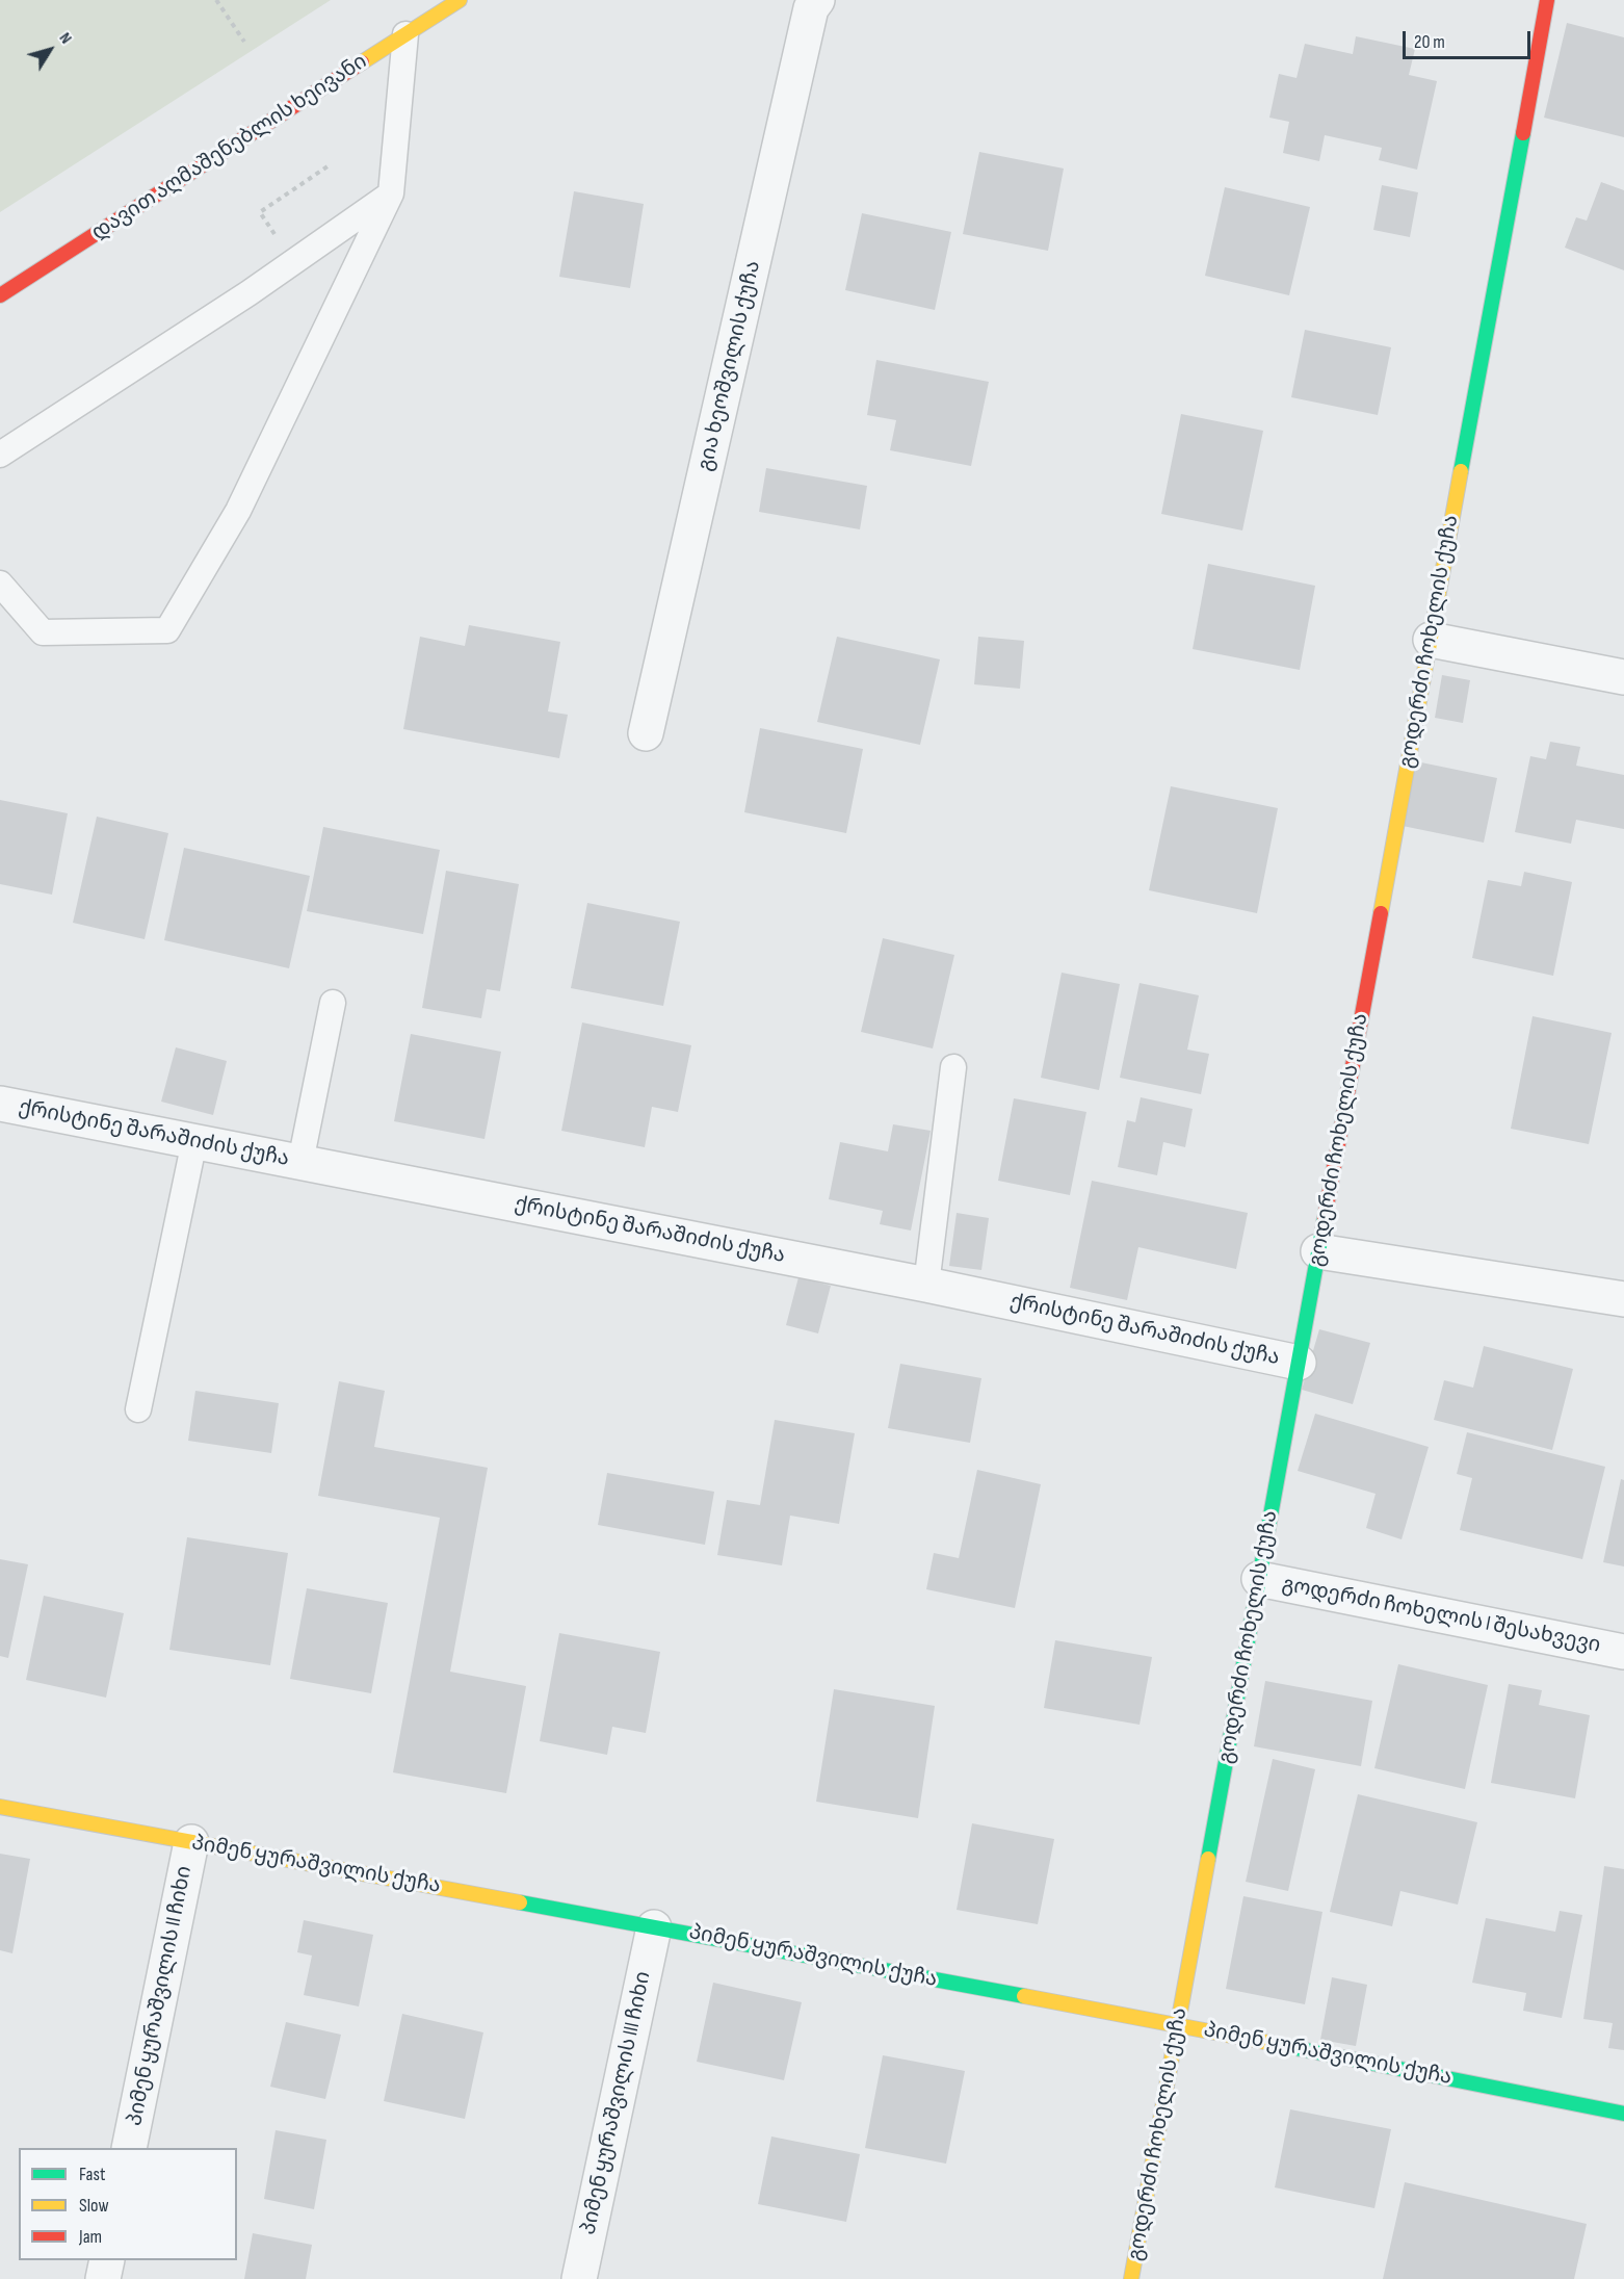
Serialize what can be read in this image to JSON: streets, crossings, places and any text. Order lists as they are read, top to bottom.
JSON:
{
  "streets": {
    "main road": ["დავით აღმაშენებლის ხეივანი", "გოდერძი ჩოხელის ქუჩა", "პიმენ ყურაშვილის ქუჩა"],
    "street": [
      "გია ხეოშვილის ქუჩა",
      "ქრისტინე შარაშიძის ქუჩა",
      "გოდერძი ჩოხელის I შესახვევი",
      "პიმენ ყურაშვილის II ჩიხი",
      "პიმენ ყურაშვილის III ჩიხი"
    ]
  },
  "crossings": [
    ["გოდერძი ჩოხელის ქუჩა", "ქრისტინე შარაშიძის ქუჩა"],
    ["გოდერძი ჩოხელის ქუჩა", "გოდერძი ჩოხელის I შესახვევი"],
    ["გოდერძი ჩოხელის ქუჩა", "პიმენ ყურაშვილის ქუჩა"],
    ["პიმენ ყურაშვილის ქუჩა", "პიმენ ყურაშვილის II ჩიხი"],
    ["პიმენ ყურაშვილის ქუჩა", "პიმენ ყურაშვილის III ჩიხი"]
  ],
  "legend": ["Fast", "Slow", "Jam"],
  "scale_bar": "20 m",
  "north": "top right"
}
